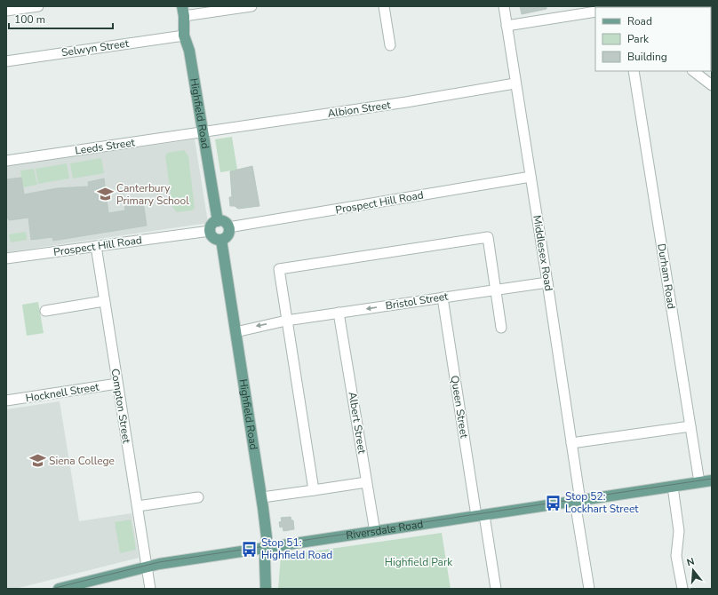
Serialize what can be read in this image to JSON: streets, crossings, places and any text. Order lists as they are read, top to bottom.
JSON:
{
  "streets": {
    "main road": ["Highfield Road", "Riversdale Road"],
    "street": [
      "Selwyn Street",
      "Albion Street",
      "Leeds Street",
      "Prospect Hill Road",
      "Middlesex Road",
      "Durham Road",
      "Bristol Street",
      "Hocknell Street",
      "Compton Street",
      "Queen Street",
      "Albert Street"
    ]
  },
  "crossings": [
    ["Selwyn Street", "Highfield Road"],
    ["Albion Street", "Highfield Road"],
    ["Albion Street", "Leeds Street"],
    ["Albion Street", "Middlesex Road"],
    ["Highfield Road", "Leeds Street"],
    ["Highfield Road", "Prospect Hill Road"],
    ["Highfield Road", "Bristol Street"],
    ["Highfield Road", "Riversdale Road"],
    ["Prospect Hill Road", "Middlesex Road"],
    ["Prospect Hill Road", "Compton Street"],
    ["Middlesex Road", "Bristol Street"],
    ["Middlesex Road", "Riversdale Road"],
    ["Durham Road", "Riversdale Road"],
    ["Bristol Street", "Queen Street"],
    ["Bristol Street", "Albert Street"],
    ["Hocknell Street", "Compton Street"],
    ["Compton Street", "Riversdale Road"],
    ["Queen Street", "Riversdale Road"],
    ["Albert Street", "Riversdale Road"]
  ],
  "one_way": ["Bristol Street"],
  "parks": ["Highfield Park"],
  "places": {
    "school or university": ["Canterbury Primary School", "Siena College"],
    "bus stop": ["Stop 52: Lockhart Street", "Stop 51: Highfield Road"]
  },
  "legend": ["Road", "Park", "Building"],
  "scale_bar": "100 m",
  "north": "top"
}
